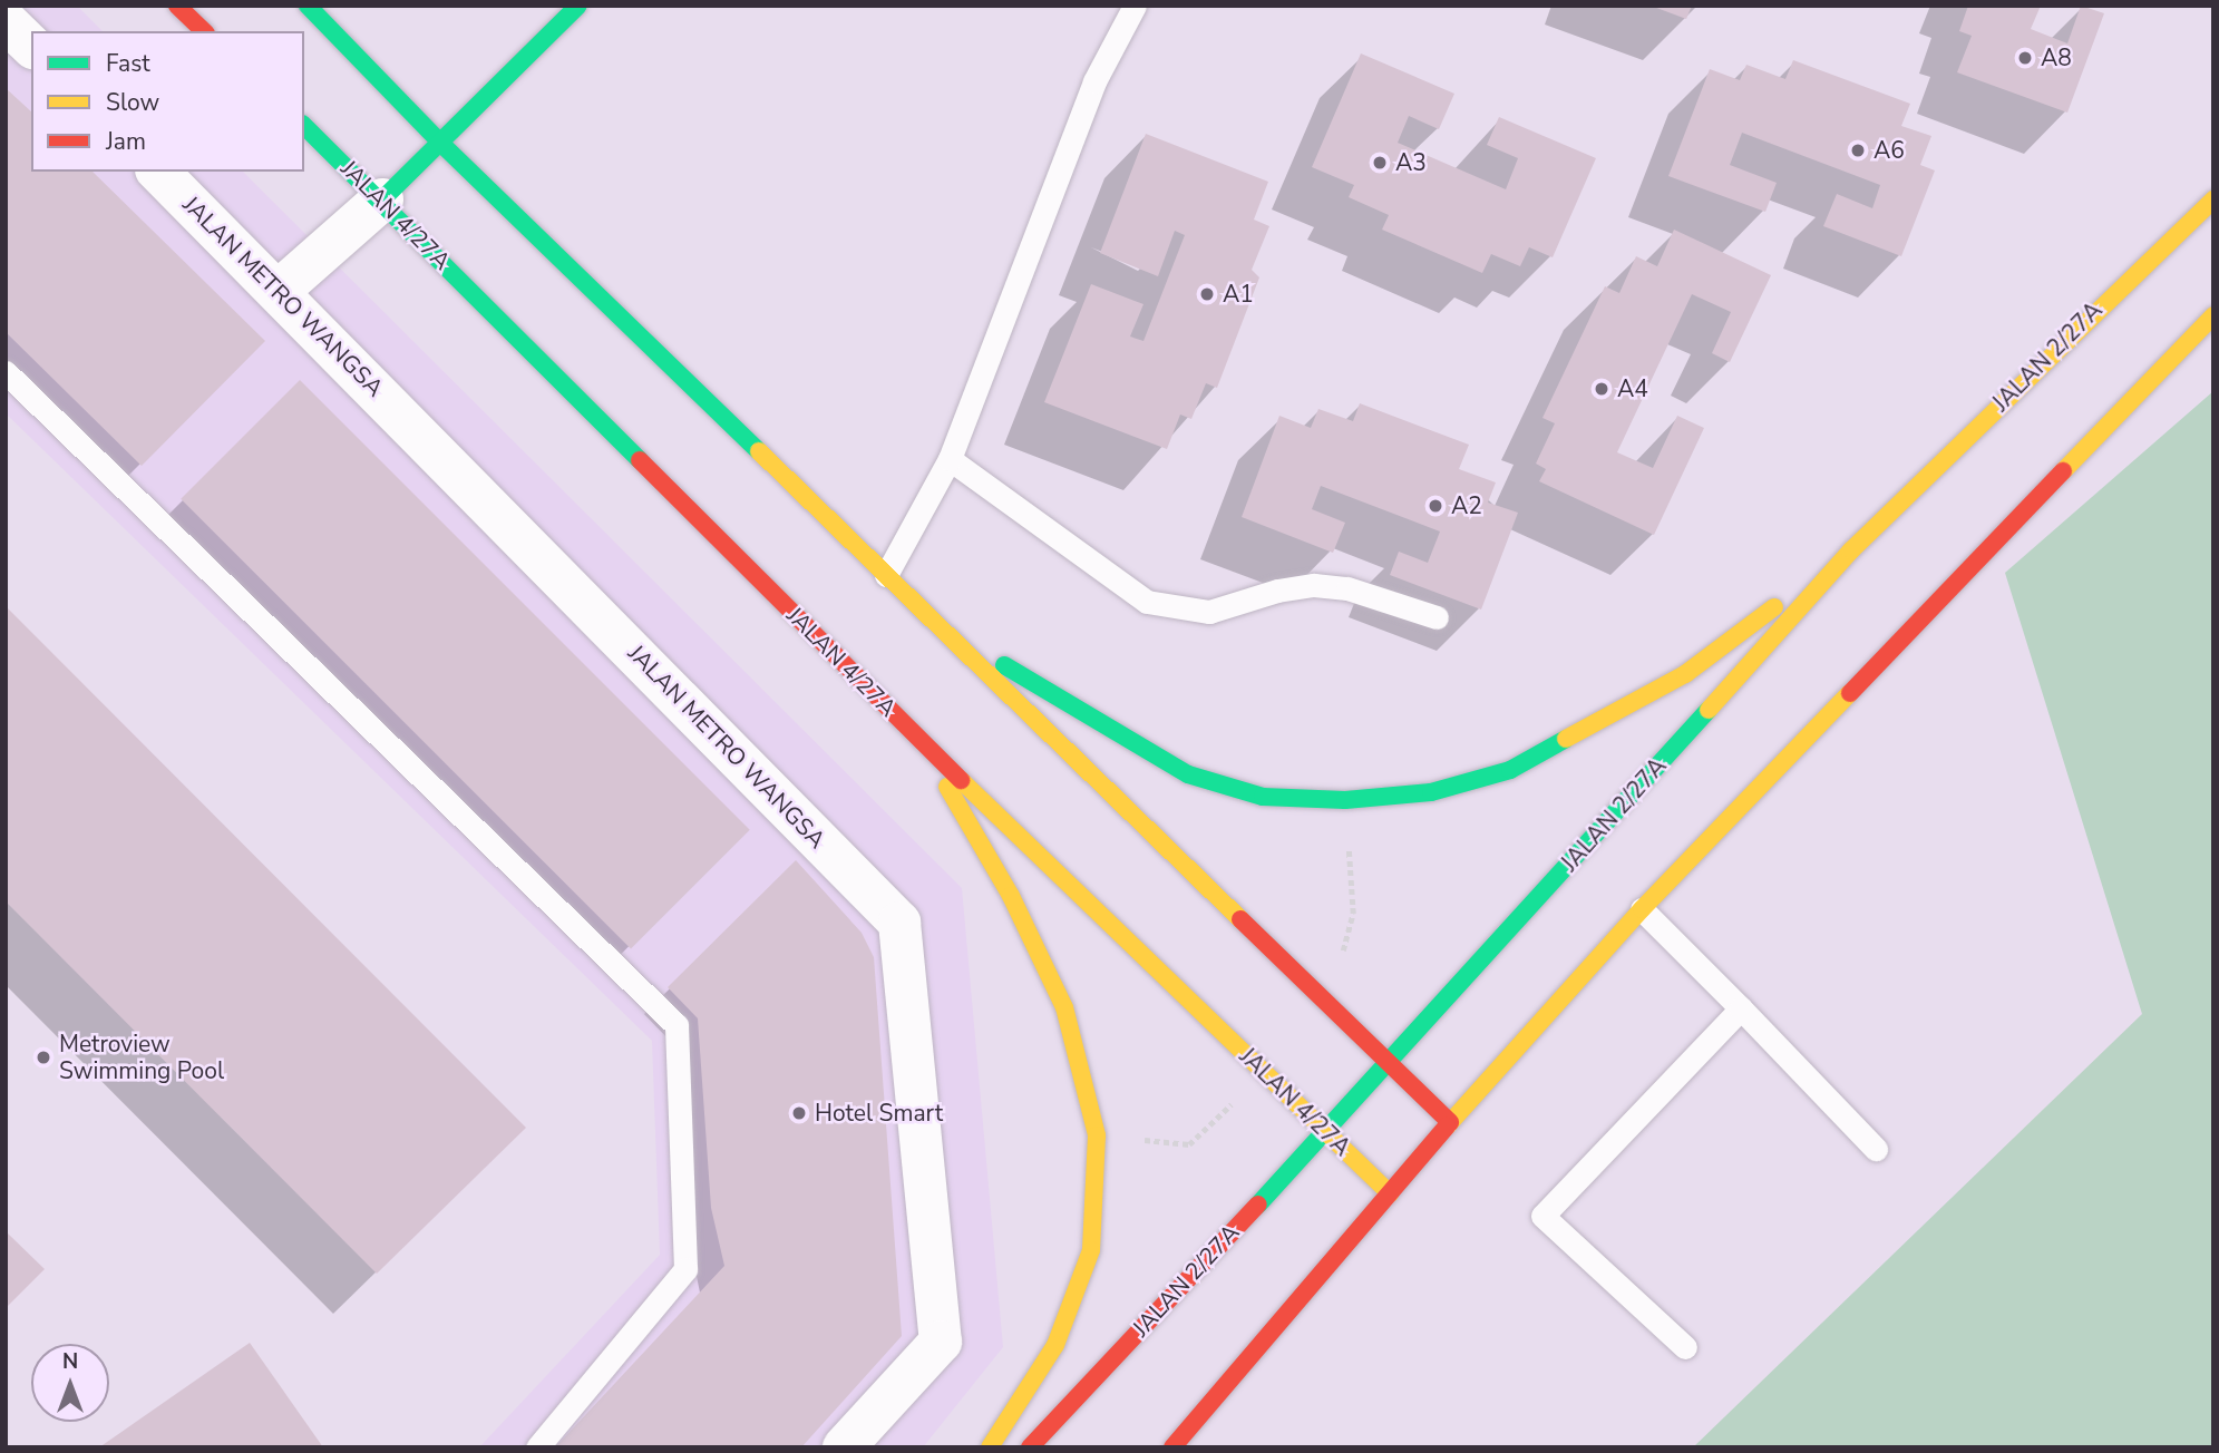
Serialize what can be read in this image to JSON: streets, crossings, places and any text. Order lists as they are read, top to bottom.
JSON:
{
  "streets": {
    "main road": ["JALAN 4/27A", "JALAN 2/27A"],
    "street": ["JALAN METRO WANGSA"]
  },
  "crossings": [
    ["JALAN 4/27A", "JALAN 2/27A"]
  ],
  "places": [
    "A8",
    "A6",
    "A3",
    "A1",
    "A4",
    "A2",
    "Metroview Swimming Pool",
    "Hotel Smart"
  ],
  "legend": ["Fast", "Slow", "Jam"],
  "north": "top"
}
